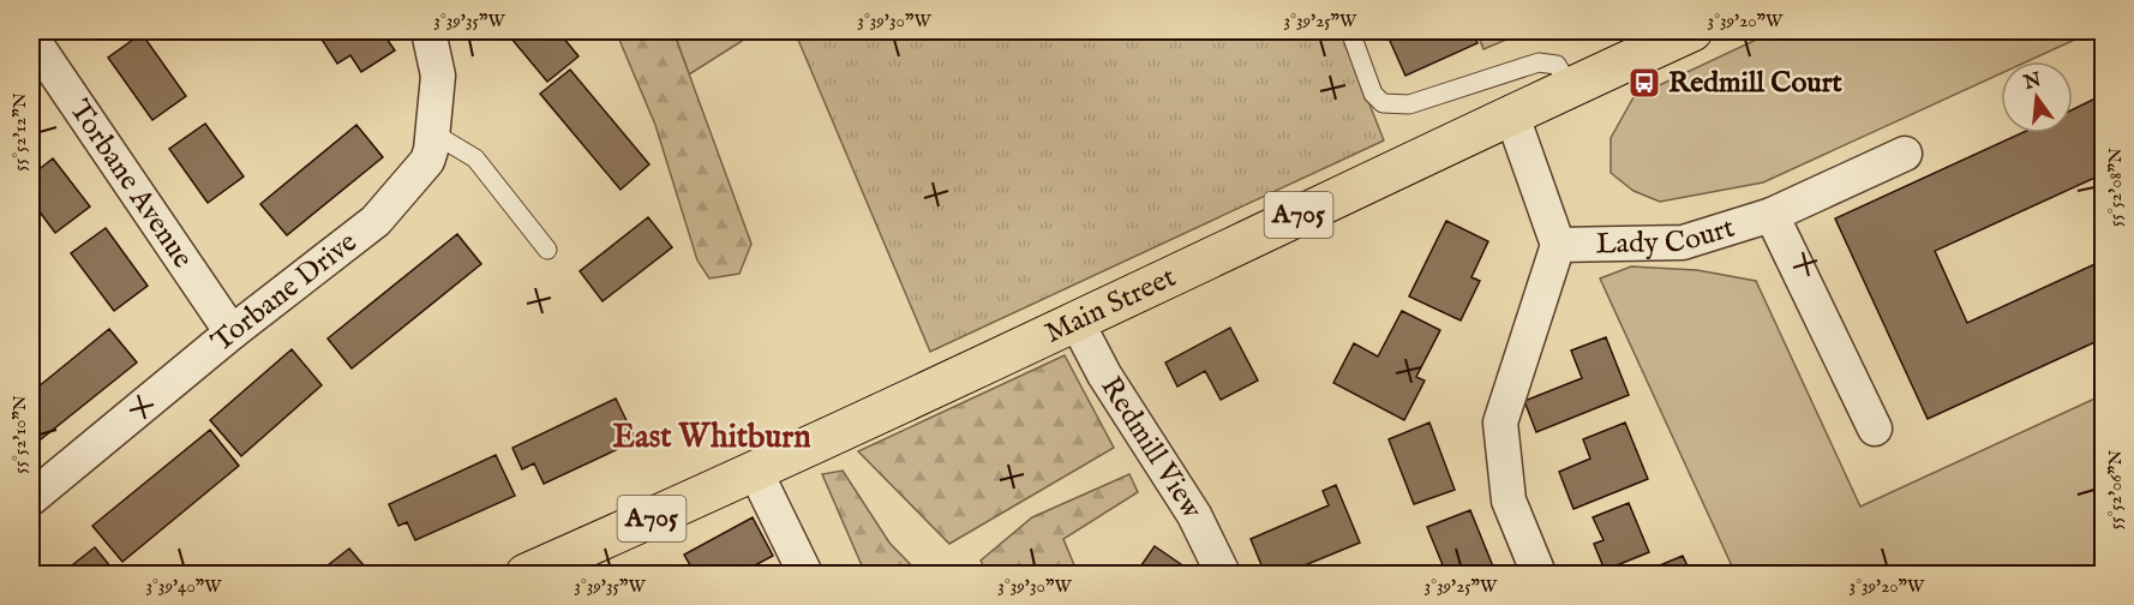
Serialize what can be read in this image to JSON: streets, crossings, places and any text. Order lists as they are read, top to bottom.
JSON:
{
  "streets": {
    "main road": ["A705", "Main Street"],
    "street": [
      "Torbane Avenue",
      "Lady Court",
      "Torbane Drive",
      "Redmill View"
    ]
  },
  "crossings": [
    ["Torbane Avenue", "Torbane Drive"],
    ["Main Street", "Redmill View"]
  ],
  "districts": ["East Whitburn"],
  "places": {
    "bus stop": ["Redmill Court"]
  },
  "north": "top",
  "coordinates": [
    "3°39'35\"W",
    "3°39'30\"W",
    "3°39'25\"W",
    "3°39'20\"W",
    "55°52'12\"N",
    "55°52'08\"N",
    "55°52'10\"N",
    "55°52'06\"N",
    "3°39'40\"W"
  ]
}
